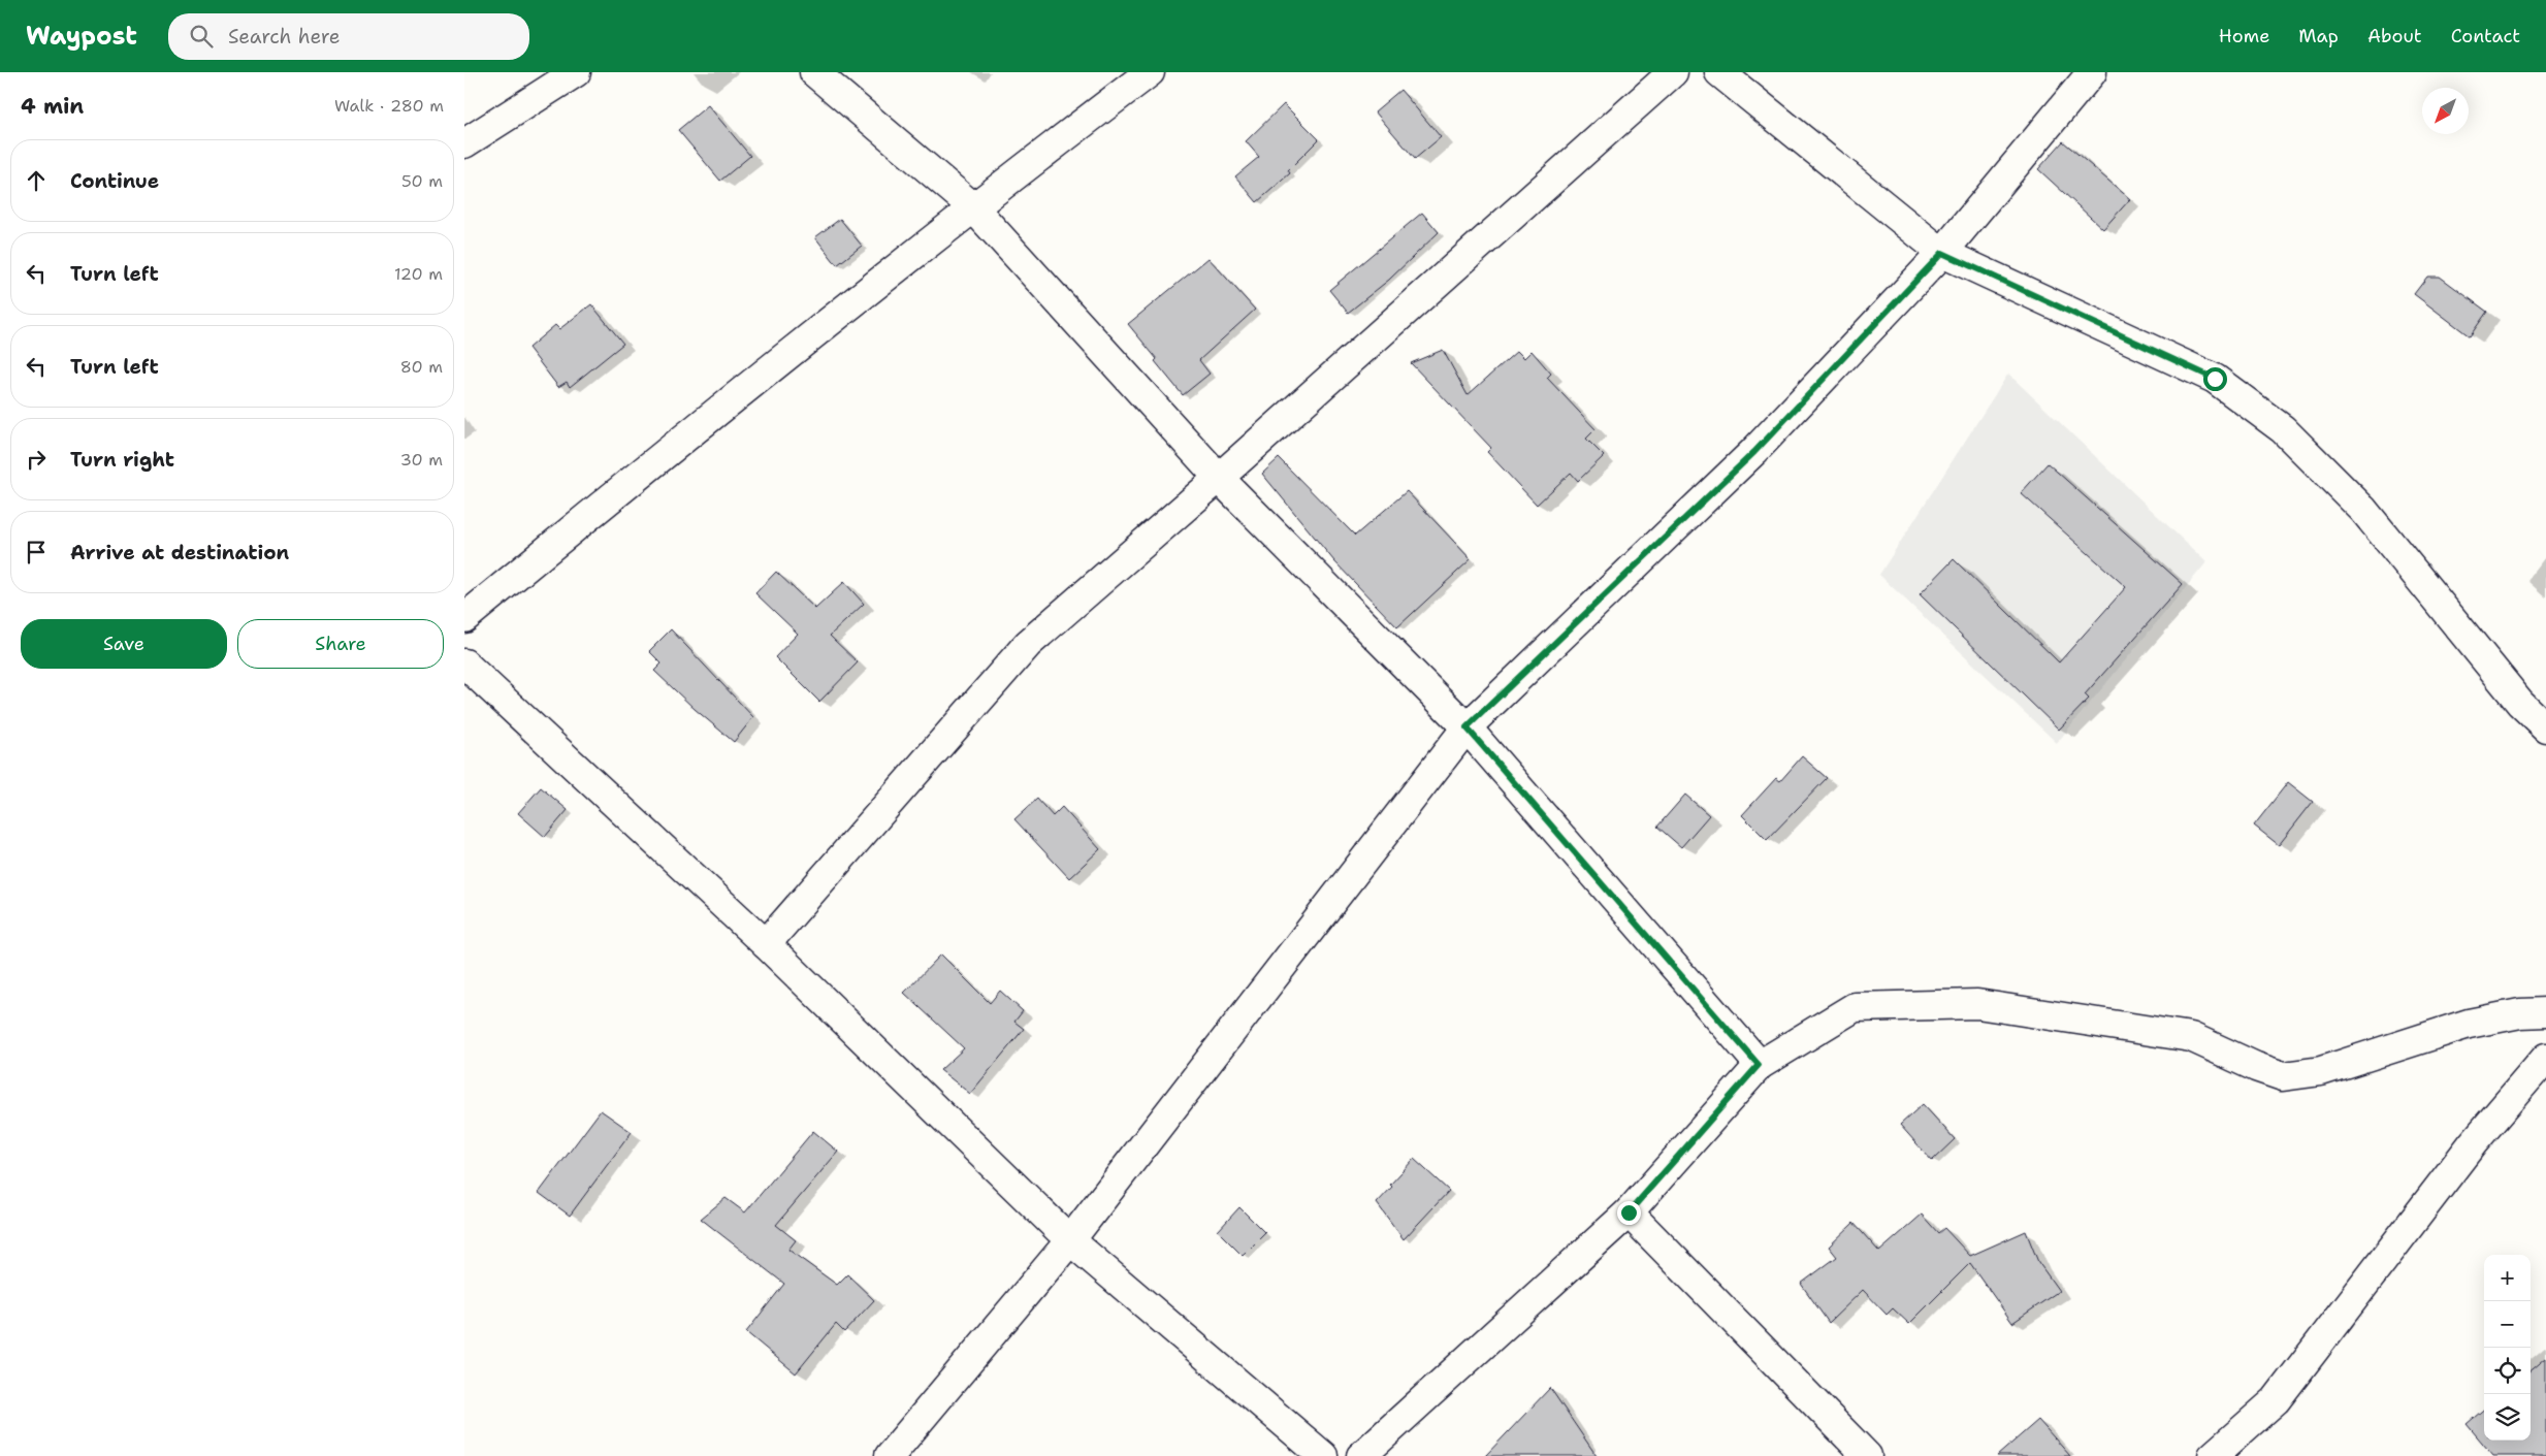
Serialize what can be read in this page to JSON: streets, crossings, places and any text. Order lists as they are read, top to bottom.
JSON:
{
  "north": "bottom left",
  "page": {
    "header": "Waypost",
    "search": "Search here",
    "nav": [
      "Home",
      "Map",
      "About",
      "Contact"
    ],
    "heading": ["4 min", "Walk · 280 m"],
    "list": [
      ["Continue", "50 m"],
      ["Turn left", "120 m"],
      ["Turn left", "80 m"],
      ["Turn right", "30 m"],
      "Arrive at destination"
    ],
    "buttons": ["Save", "Share"],
    "map_buttons": ["+", "−"]
  }
}
